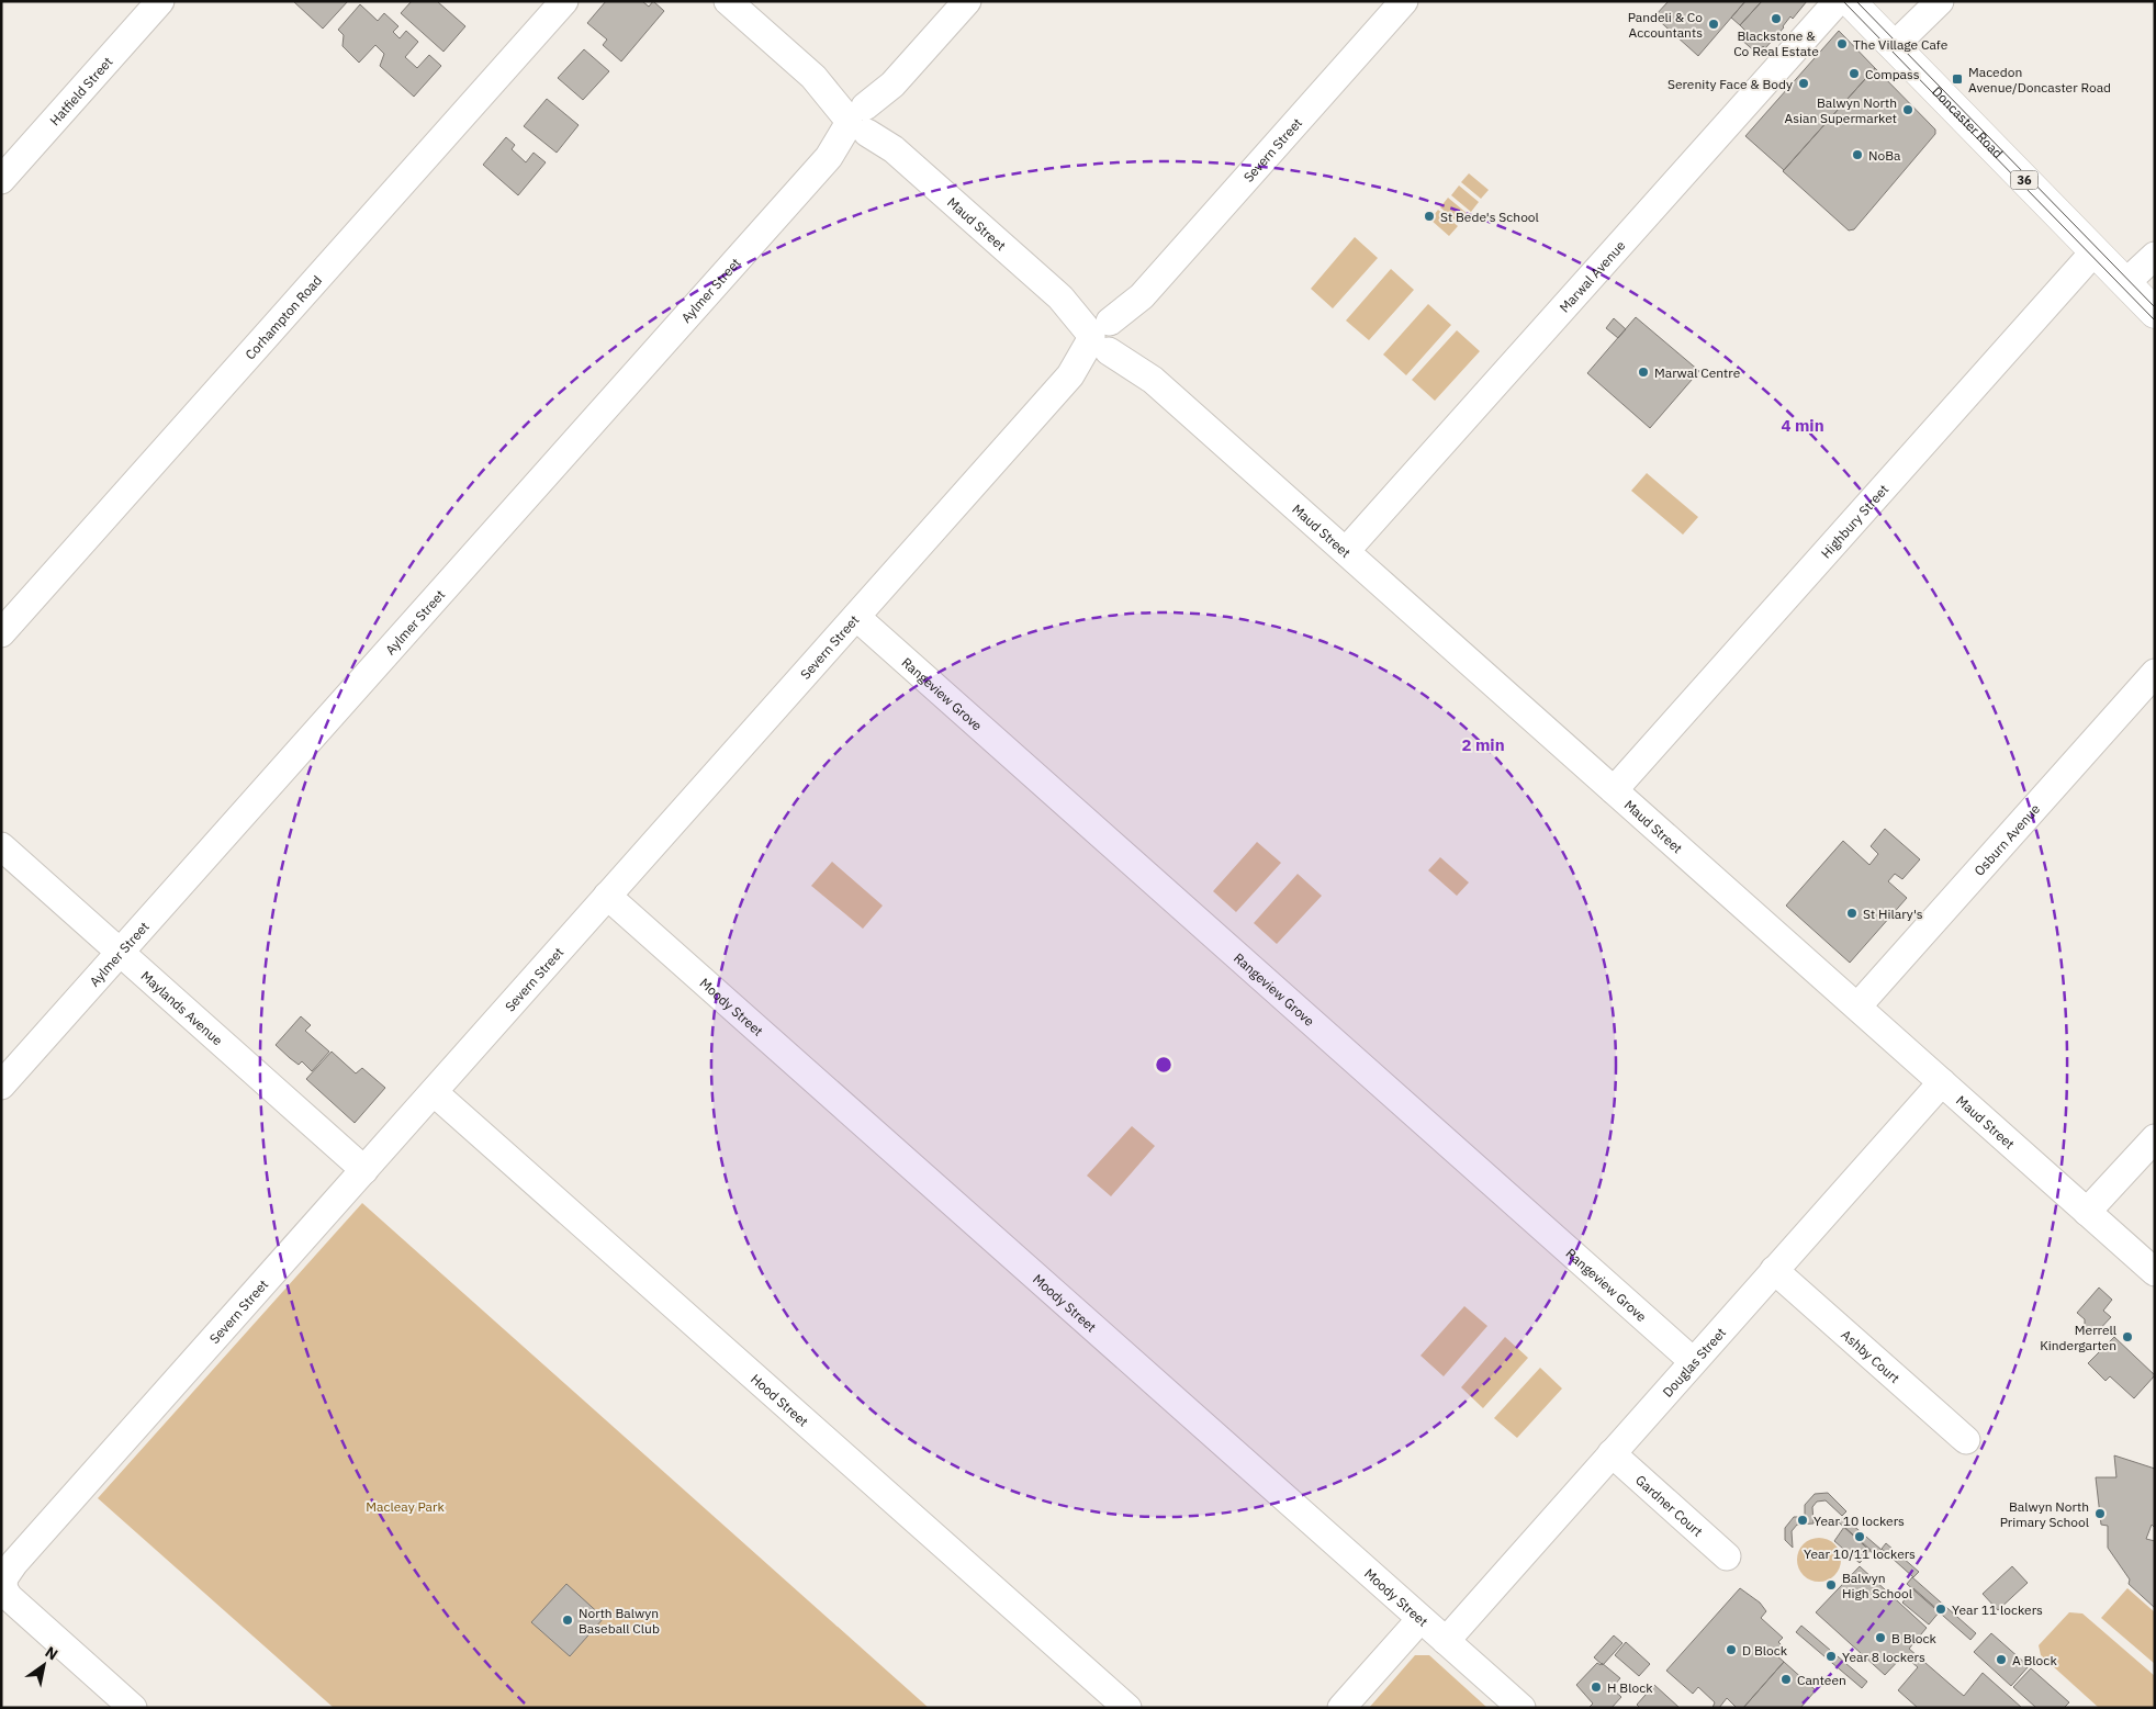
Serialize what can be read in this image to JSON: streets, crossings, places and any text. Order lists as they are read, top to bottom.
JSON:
{
  "streets": {
    "main road": ["Doncaster Road", "36"],
    "street": [
      "Hatfield Street",
      "Severn Street",
      "Maud Street",
      "Marwal Avenue",
      "Aylmer Street",
      "Corhampton Road",
      "Highbury Street",
      "Rangeview Grove",
      "Osburn Avenue",
      "Moody Street",
      "Maylands Avenue",
      "Ashby Court",
      "Douglas Street",
      "Hood Street",
      "Gardner Court"
    ]
  },
  "crossings": [
    ["Doncaster Road", "Highbury Street"],
    ["Severn Street", "Maud Street"],
    ["Severn Street", "Rangeview Grove"],
    ["Severn Street", "Moody Street"],
    ["Severn Street", "Maylands Avenue"],
    ["Severn Street", "Hood Street"],
    ["Maud Street", "Marwal Avenue"],
    ["Maud Street", "Aylmer Street"],
    ["Maud Street", "Highbury Street"],
    ["Maud Street", "Osburn Avenue"],
    ["Maud Street", "Douglas Street"],
    ["Aylmer Street", "Maylands Avenue"],
    ["Rangeview Grove", "Douglas Street"],
    ["Moody Street", "Douglas Street"],
    ["Ashby Court", "Douglas Street"],
    ["Douglas Street", "Gardner Court"]
  ],
  "parks": ["Macleay Park"],
  "places": {
    "other": [
      "Blackstone & Co Real Estate",
      "Pandeli & Co Accountants",
      "The Village Cafe",
      "Compass",
      "Serenity Face & Body",
      "Balwyn North Asian Supermarket",
      "NoBa",
      "St Bede's School",
      "Marwal Centre",
      "St Hilary's",
      "Merrell Kindergarten",
      "Balwyn North Primary School",
      "Year 10 lockers",
      "Year 10/11 lockers",
      "Balwyn High School",
      "Year 11 lockers",
      "North Balwyn Baseball Club",
      "B Block",
      "D Block",
      "Year 8 lockers",
      "A Block",
      "Canteen",
      "H Block"
    ],
    "transit": ["Macedon Avenue/Doncaster Road"]
  },
  "north": "top right",
  "rings": ["4 min", "2 min"]
}
